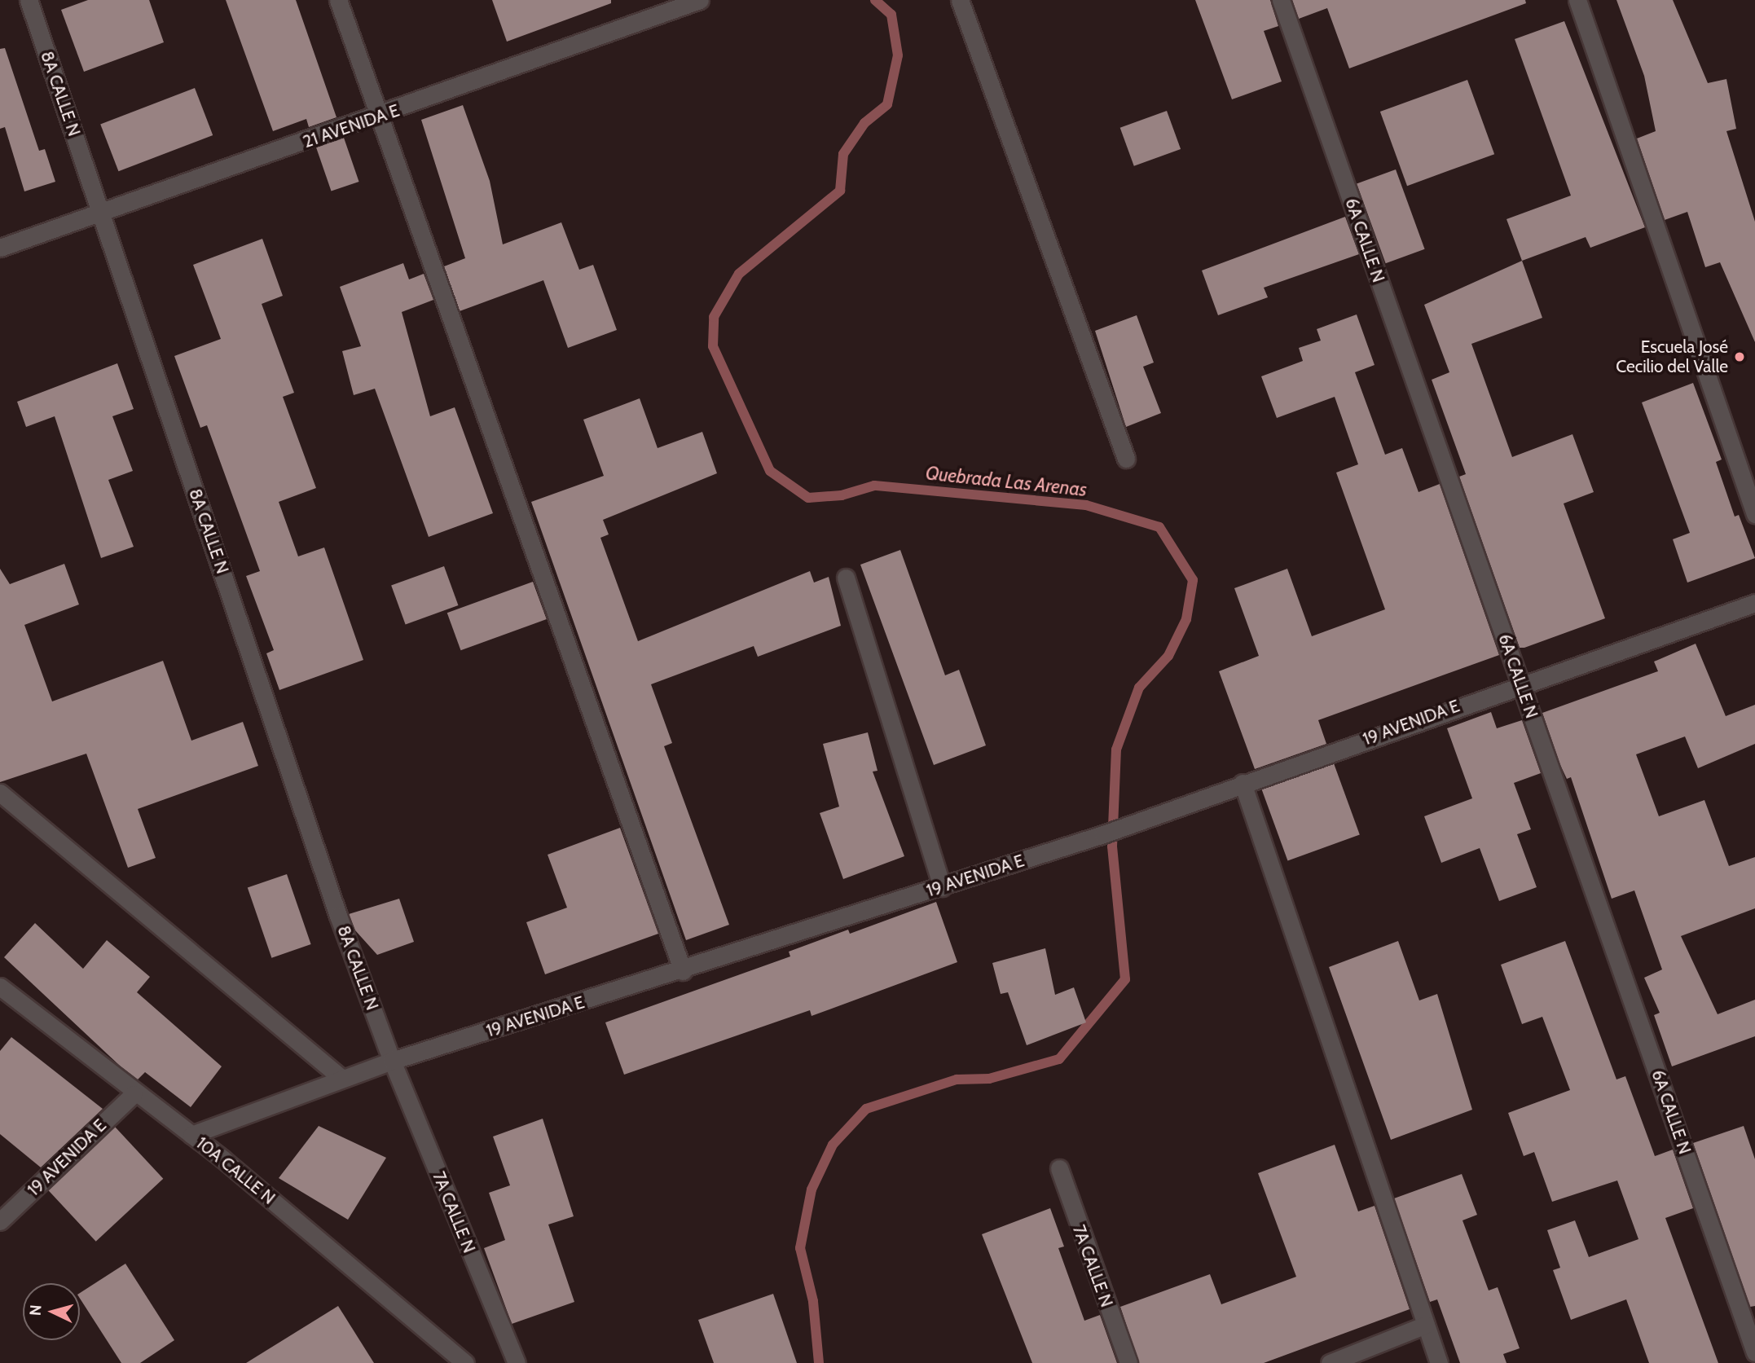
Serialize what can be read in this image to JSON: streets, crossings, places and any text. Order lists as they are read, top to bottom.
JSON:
{
  "streets": {
    "street": [
      "8A CALLE N",
      "21 AVENIDA E",
      "6A CALLE N",
      "19 AVENIDA E",
      "10A CALLE N",
      "7A CALLE N"
    ]
  },
  "crossings": [
    ["8A CALLE N", "21 AVENIDA E"],
    ["8A CALLE N", "19 AVENIDA E"],
    ["8A CALLE N", "7A CALLE N"],
    ["6A CALLE N", "19 AVENIDA E"],
    ["19 AVENIDA E", "10A CALLE N"],
    ["19 AVENIDA E", "7A CALLE N"]
  ],
  "water": ["Quebrada Las Arenas"],
  "places": ["Escuela José Cecilio del Valle"],
  "north": "left"
}
